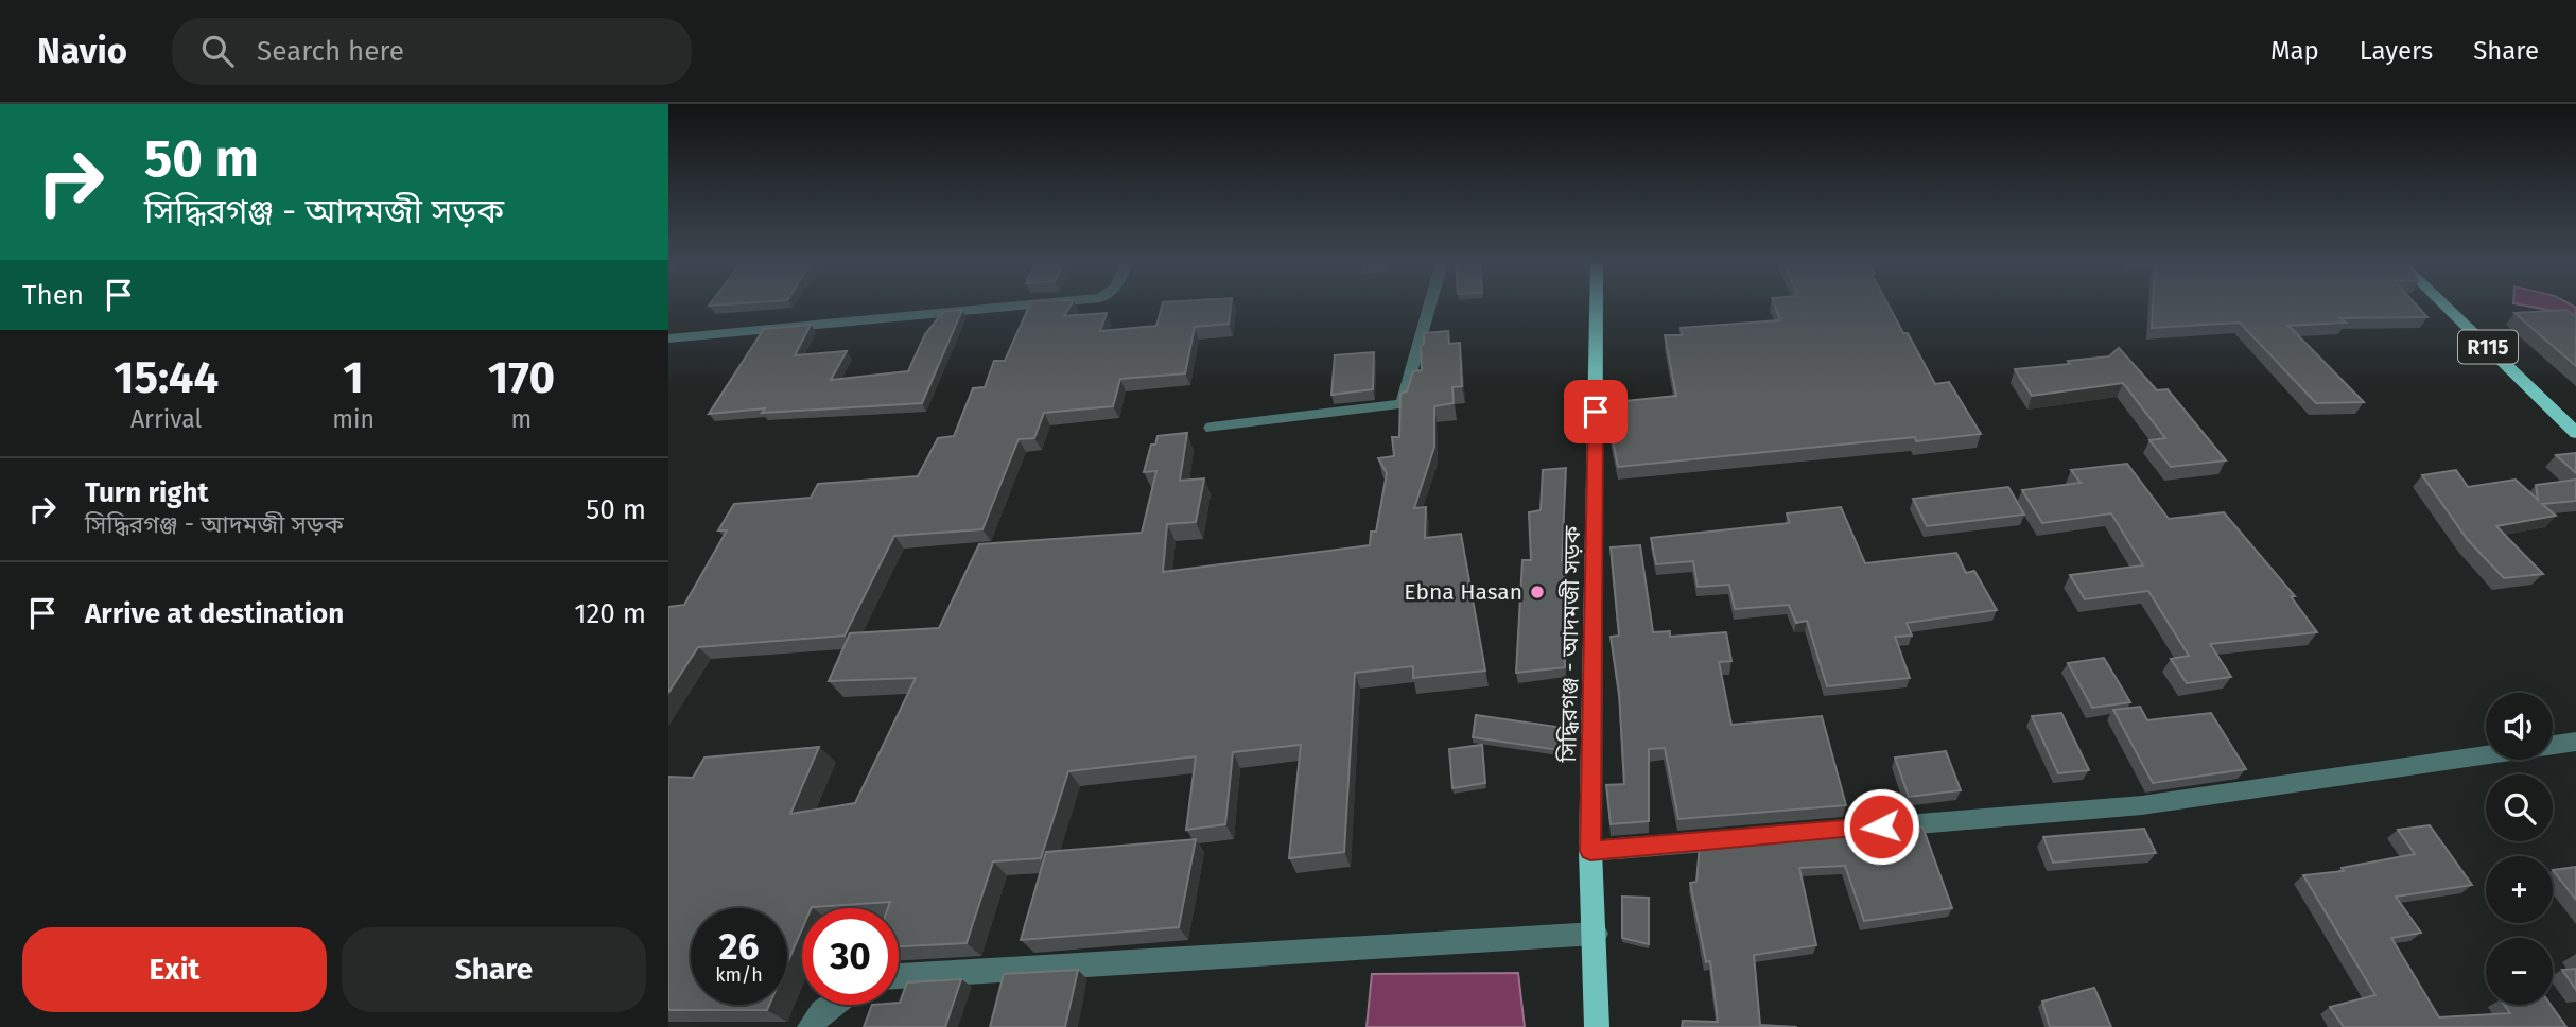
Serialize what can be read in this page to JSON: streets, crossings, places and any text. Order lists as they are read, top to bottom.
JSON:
{
  "streets": {
    "main road": ["R115", "সিদ্ধিরগঞ্জ - আদমজী সড়ক"]
  },
  "places": ["Ebna Hasan"],
  "page": {
    "header": "Navio",
    "search": "Search here",
    "nav": ["Map", "Layers", "Share"],
    "turn": ["50 m", "সিদ্ধিরগঞ্জ - আদমজী সড়ক"],
    "then": "Then",
    "eta": [
      "15:44",
      "Arrival",
      "1",
      "min",
      "170",
      "m"
    ],
    "list": [
      {
        "name": "Turn right",
        "note": "সিদ্ধিরগঞ্জ - আদমজী সড়ক",
        "value": "50 m"
      },
      {
        "name": "Arrive at destination",
        "value": "120 m"
      }
    ],
    "map_buttons": ["+", "−"],
    "speed": "26 km/h",
    "limit": "30",
    "buttons": ["Exit", "Share"]
  }
}
